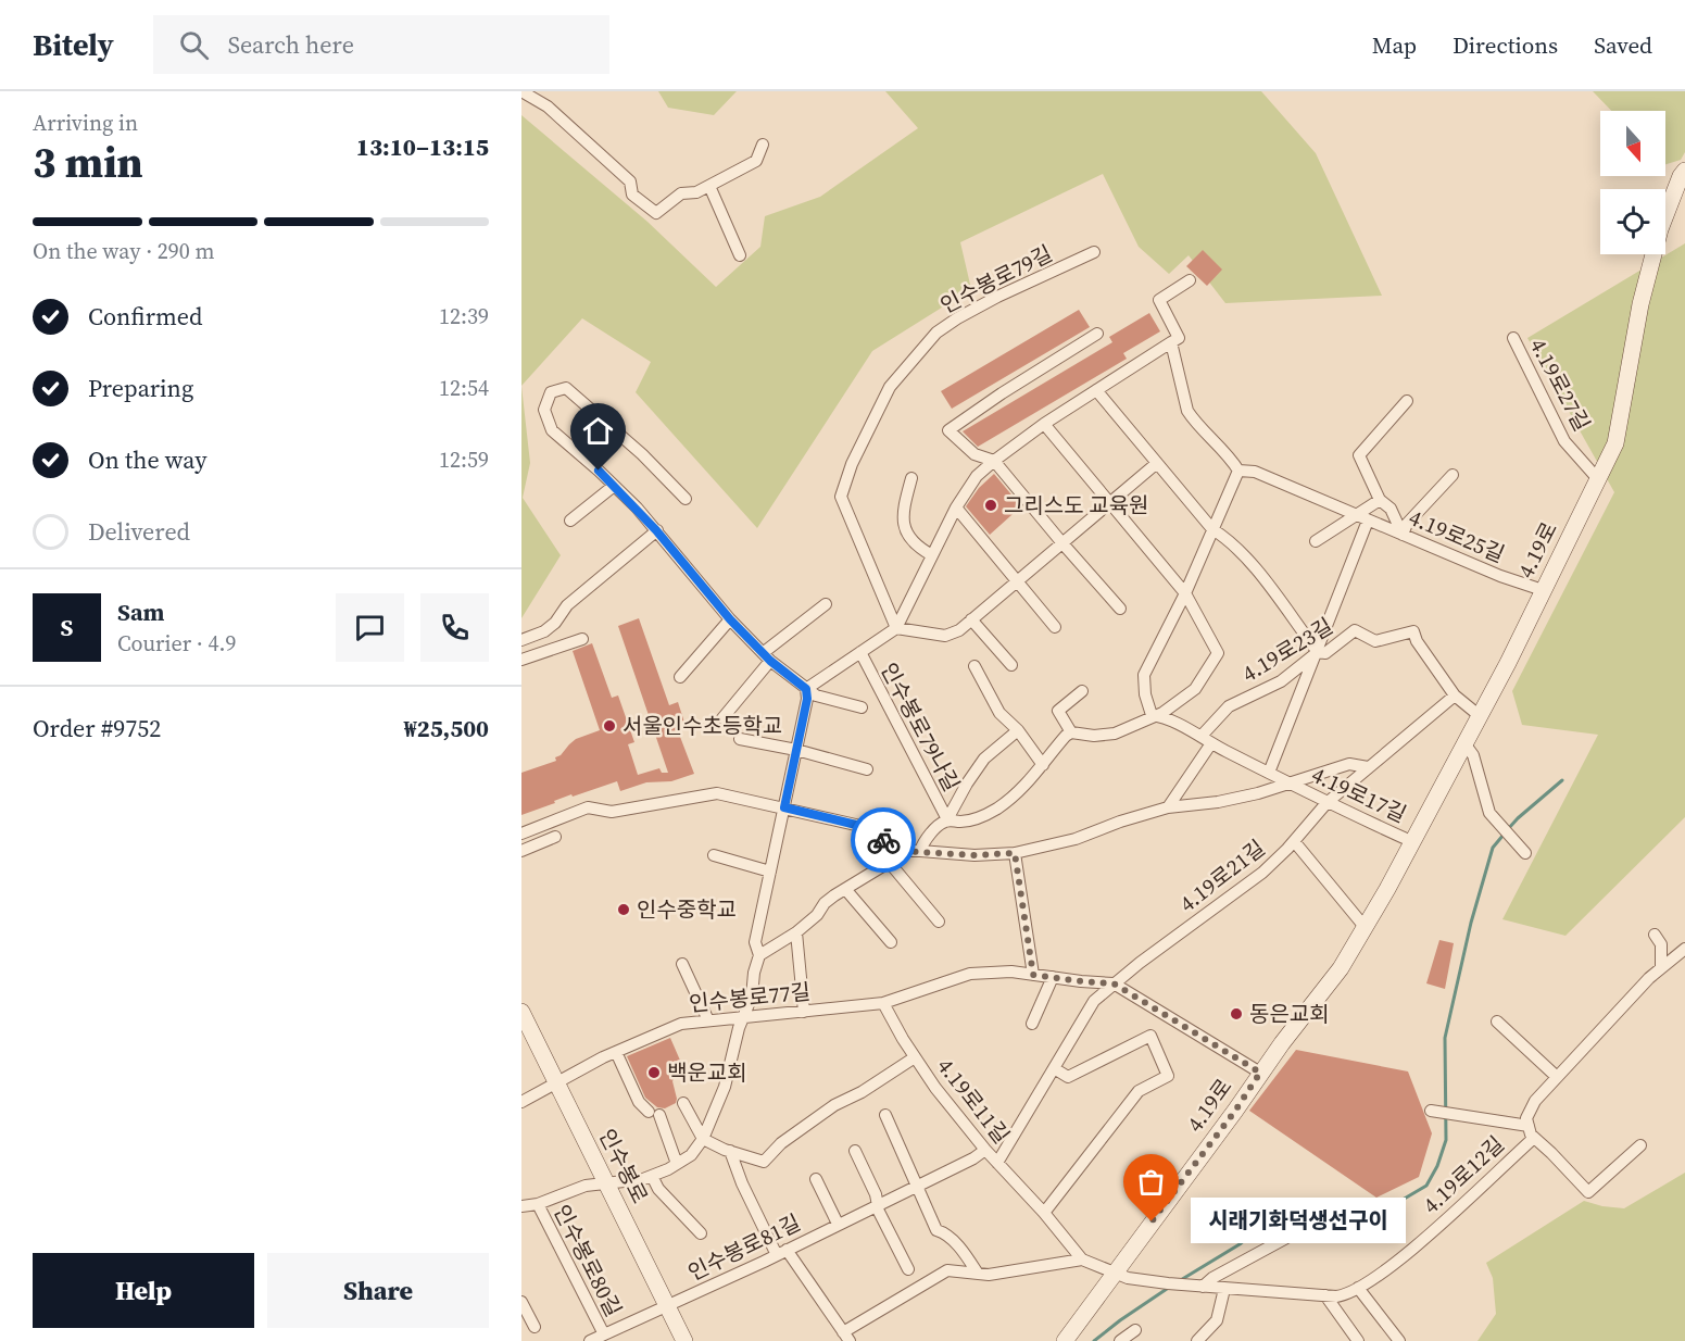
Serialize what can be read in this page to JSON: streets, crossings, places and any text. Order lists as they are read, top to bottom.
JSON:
{
  "streets": {
    "street": [
      "인수봉로79길",
      "4.19로27길",
      "4.19로25길",
      "4.19로",
      "4.19로23길",
      "인수봉로79나길",
      "4.19로17길",
      "4.19로21길",
      "인수봉로77길",
      "4.19로11길",
      "인수봉로",
      "4.19로12길",
      "인수봉로81길",
      "인수봉로80길"
    ]
  },
  "crossings": [
    ["4.19로27길", "4.19로"],
    ["4.19로25길", "4.19로"],
    ["4.19로", "4.19로23길"],
    ["4.19로", "4.19로17길"],
    ["4.19로", "4.19로11길"],
    ["4.19로", "4.19로12길"],
    ["4.19로23길", "4.19로17길"],
    ["4.19로23길", "4.19로21길"],
    ["4.19로17길", "4.19로21길"],
    ["4.19로21길", "인수봉로77길"],
    ["4.19로21길", "4.19로11길"],
    ["인수봉로77길", "4.19로11길"],
    ["인수봉로77길", "인수봉로"],
    ["4.19로11길", "4.19로12길"],
    ["4.19로11길", "인수봉로81길"],
    ["인수봉로", "인수봉로81길"],
    ["인수봉로", "인수봉로80길"],
    ["인수봉로81길", "인수봉로80길"]
  ],
  "places": [
    "그리스도 교육원",
    "서울인수초등학교",
    "인수중학교",
    "동은교회",
    "백운교회",
    "시래기화덕생선구이"
  ],
  "north": "bottom",
  "page": {
    "header": "Bitely",
    "search": "Search here",
    "nav": ["Map", "Directions", "Saved"],
    "heading": ["3 min", "Arriving in", "13:10–13:15"],
    "panel": [
      "Sam",
      "Courier · 4.9",
      "Order #9752",
      "₩25,500"
    ],
    "bar": "On the way · 290 m",
    "list": [
      ["Confirmed", "12:39"],
      ["Preparing", "12:54"],
      ["On the way", "12:59"],
      "Delivered"
    ],
    "round": "S",
    "bubble": "시래기화덕생선구이",
    "buttons": ["Help", "Share"]
  }
}
